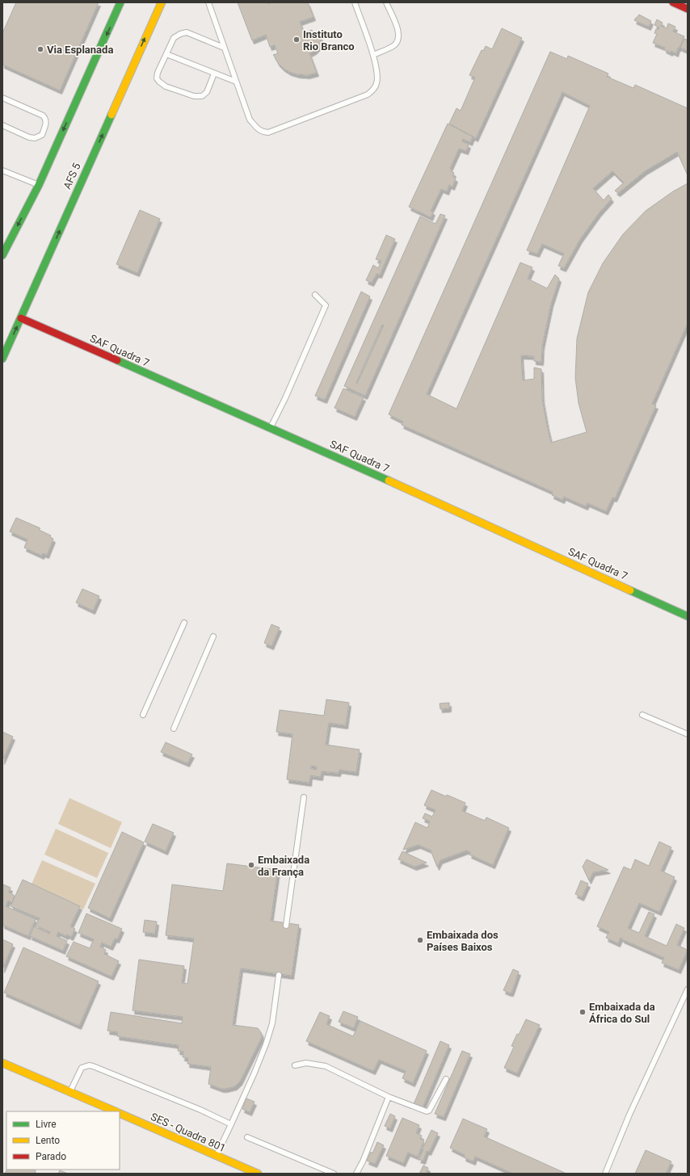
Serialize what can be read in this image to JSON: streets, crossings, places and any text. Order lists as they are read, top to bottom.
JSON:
{
  "streets": {
    "street": ["AFS 5", "SAF Quadra 7", "SES - Quadra 801"]
  },
  "crossings": [
    ["AFS 5", "SAF Quadra 7"]
  ],
  "places": [
    "Instituto Rio Branco",
    "Via Esplanada",
    "Embaixada da França",
    "Embaixada dos Países Baixos",
    "Embaixada da África do Sul"
  ],
  "legend": ["Livre", "Lento", "Parado"]
}
